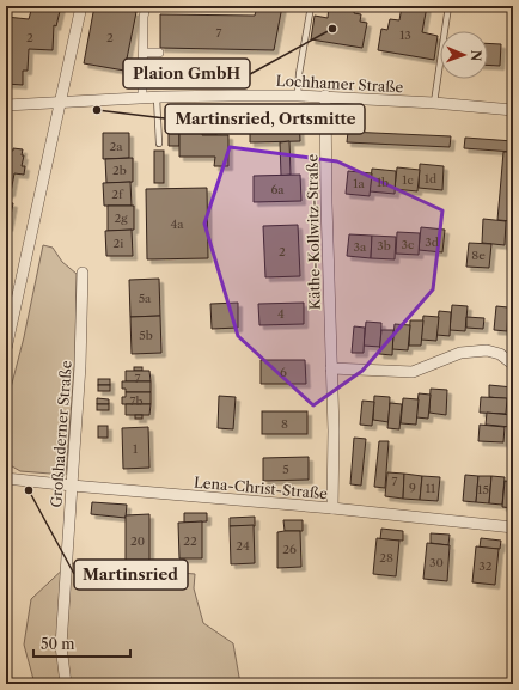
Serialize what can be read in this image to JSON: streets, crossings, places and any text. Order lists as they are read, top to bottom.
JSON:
{
  "streets": {
    "street": [
      "Lochhamer Straße",
      "Käthe-Kollwitz-Straße",
      "Großhaderner Straße",
      "Lena-Christ-Straße"
    ]
  },
  "crossings": [
    ["Lochhamer Straße", "Käthe-Kollwitz-Straße"],
    ["Käthe-Kollwitz-Straße", "Lena-Christ-Straße"],
    ["Großhaderner Straße", "Lena-Christ-Straße"]
  ],
  "places": ["Plaion GmbH", "Martinsried, Ortsmitte", "Martinsried"],
  "house_numbers": [
    "7",
    "13",
    "2",
    "2",
    "2a",
    "2b",
    "1d",
    "1c",
    "1b",
    "1a",
    "6a",
    "2f",
    "2g",
    "4a",
    "3d",
    "2i",
    "3c",
    "3b",
    "3a",
    "2",
    "8e",
    "5a",
    "4",
    "5b",
    "6",
    "7",
    "7b",
    "8",
    "1",
    "5",
    "7",
    "9",
    "11",
    "15",
    "20",
    "22",
    "24",
    "26",
    "28",
    "30",
    "32"
  ],
  "scale_bar": "50 m",
  "north": "right"
}
